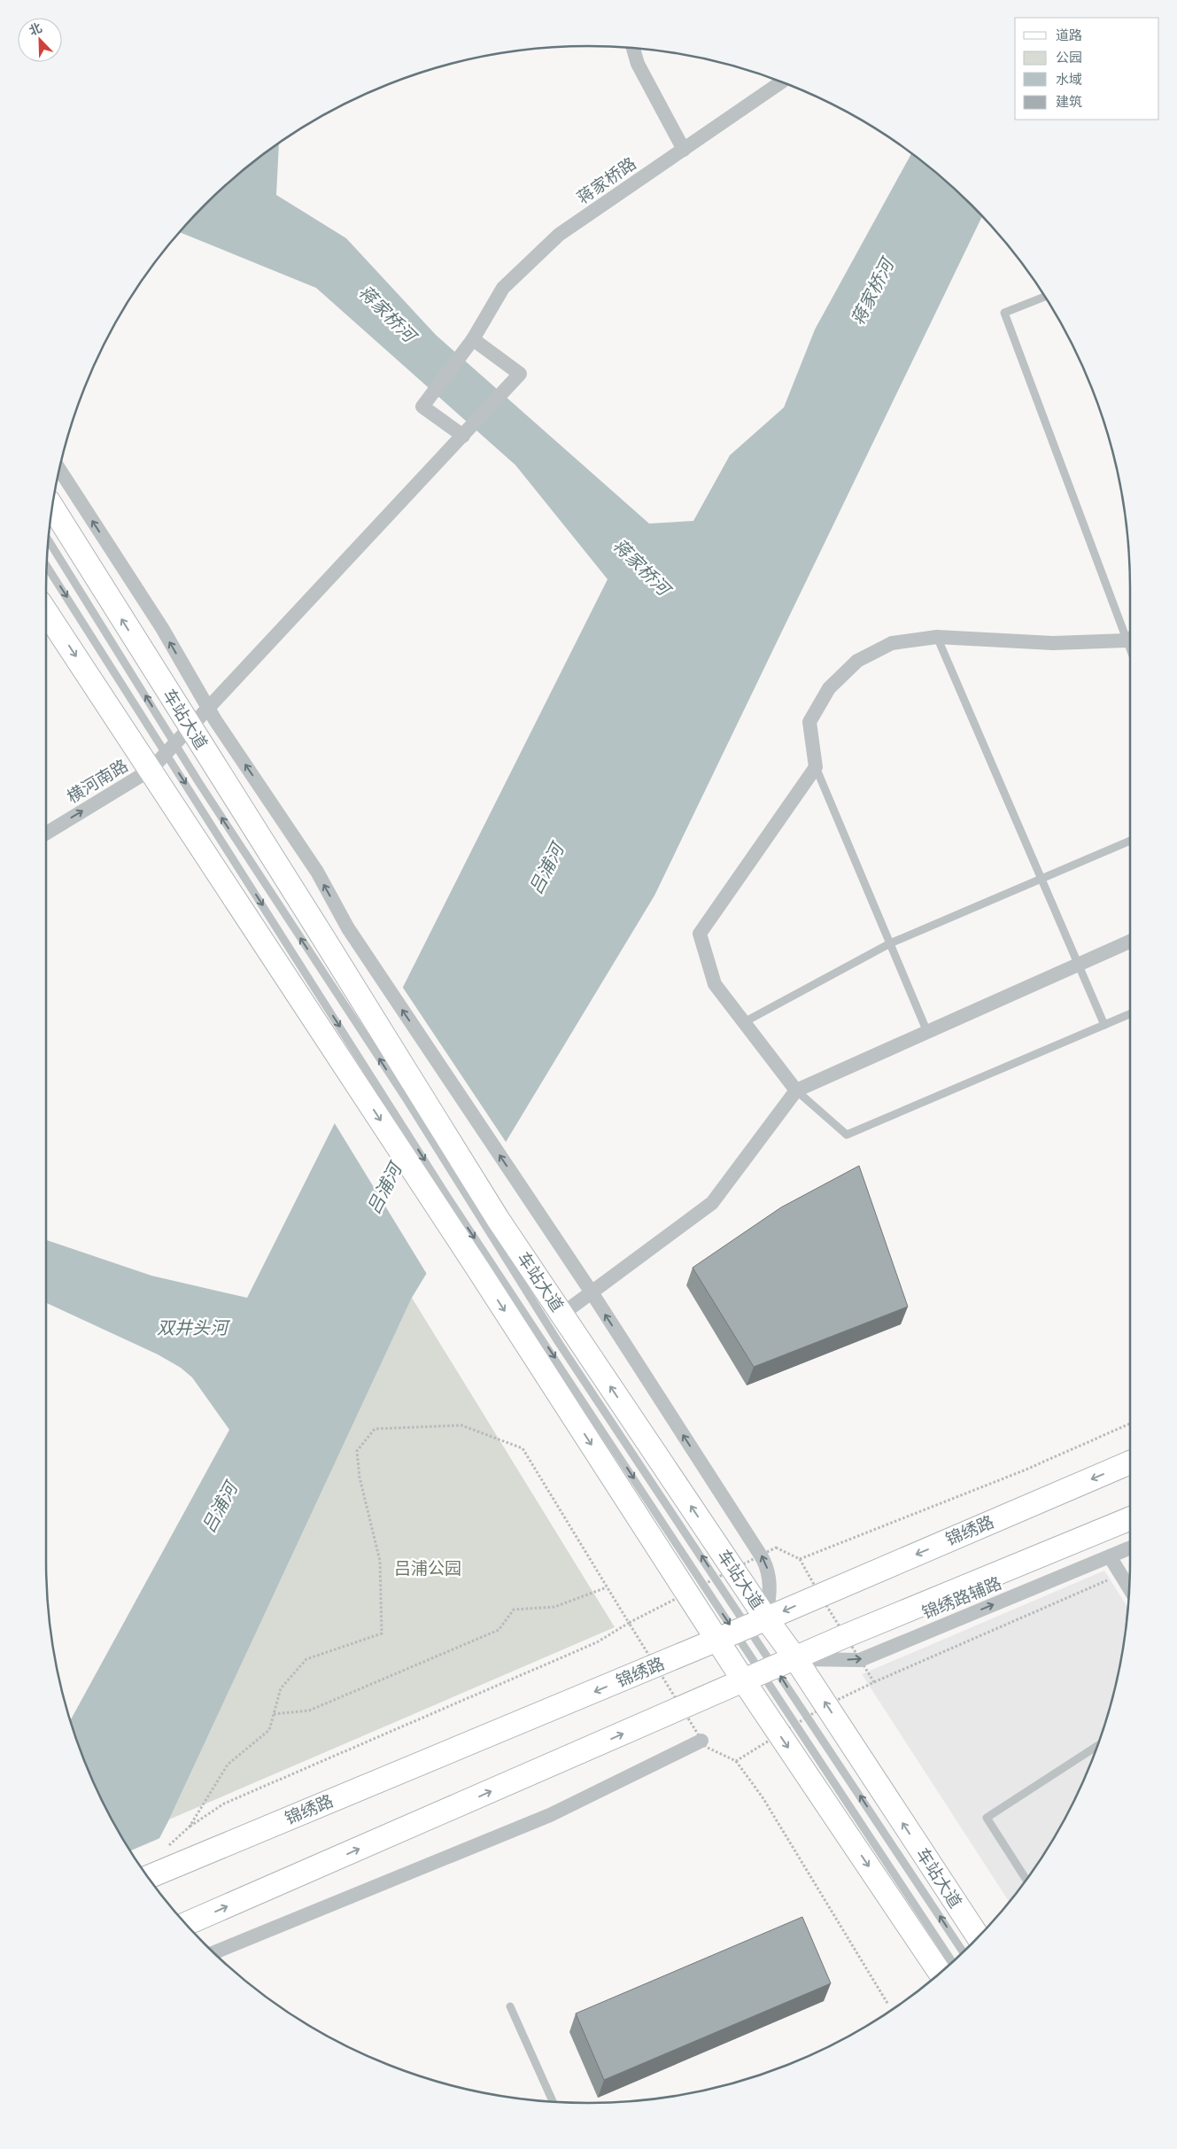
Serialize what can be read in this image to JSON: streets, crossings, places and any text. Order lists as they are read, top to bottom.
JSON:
{
  "streets": {
    "main road": ["车站大道", "锦绣路"],
    "street": ["蒋家桥路", "横河南路", "锦绣路辅路"]
  },
  "crossings": [
    ["蒋家桥路", "横河南路"],
    ["车站大道", "横河南路"],
    ["车站大道", "锦绣路"],
    ["车站大道", "锦绣路辅路"]
  ],
  "one_way": ["锦绣路辅路"],
  "water": ["蒋家桥河", "吕浦河", "双井头河"],
  "parks": ["吕浦公园"],
  "legend": [
    "道路",
    "公园",
    "水域",
    "建筑"
  ],
  "north": "top left"
}
